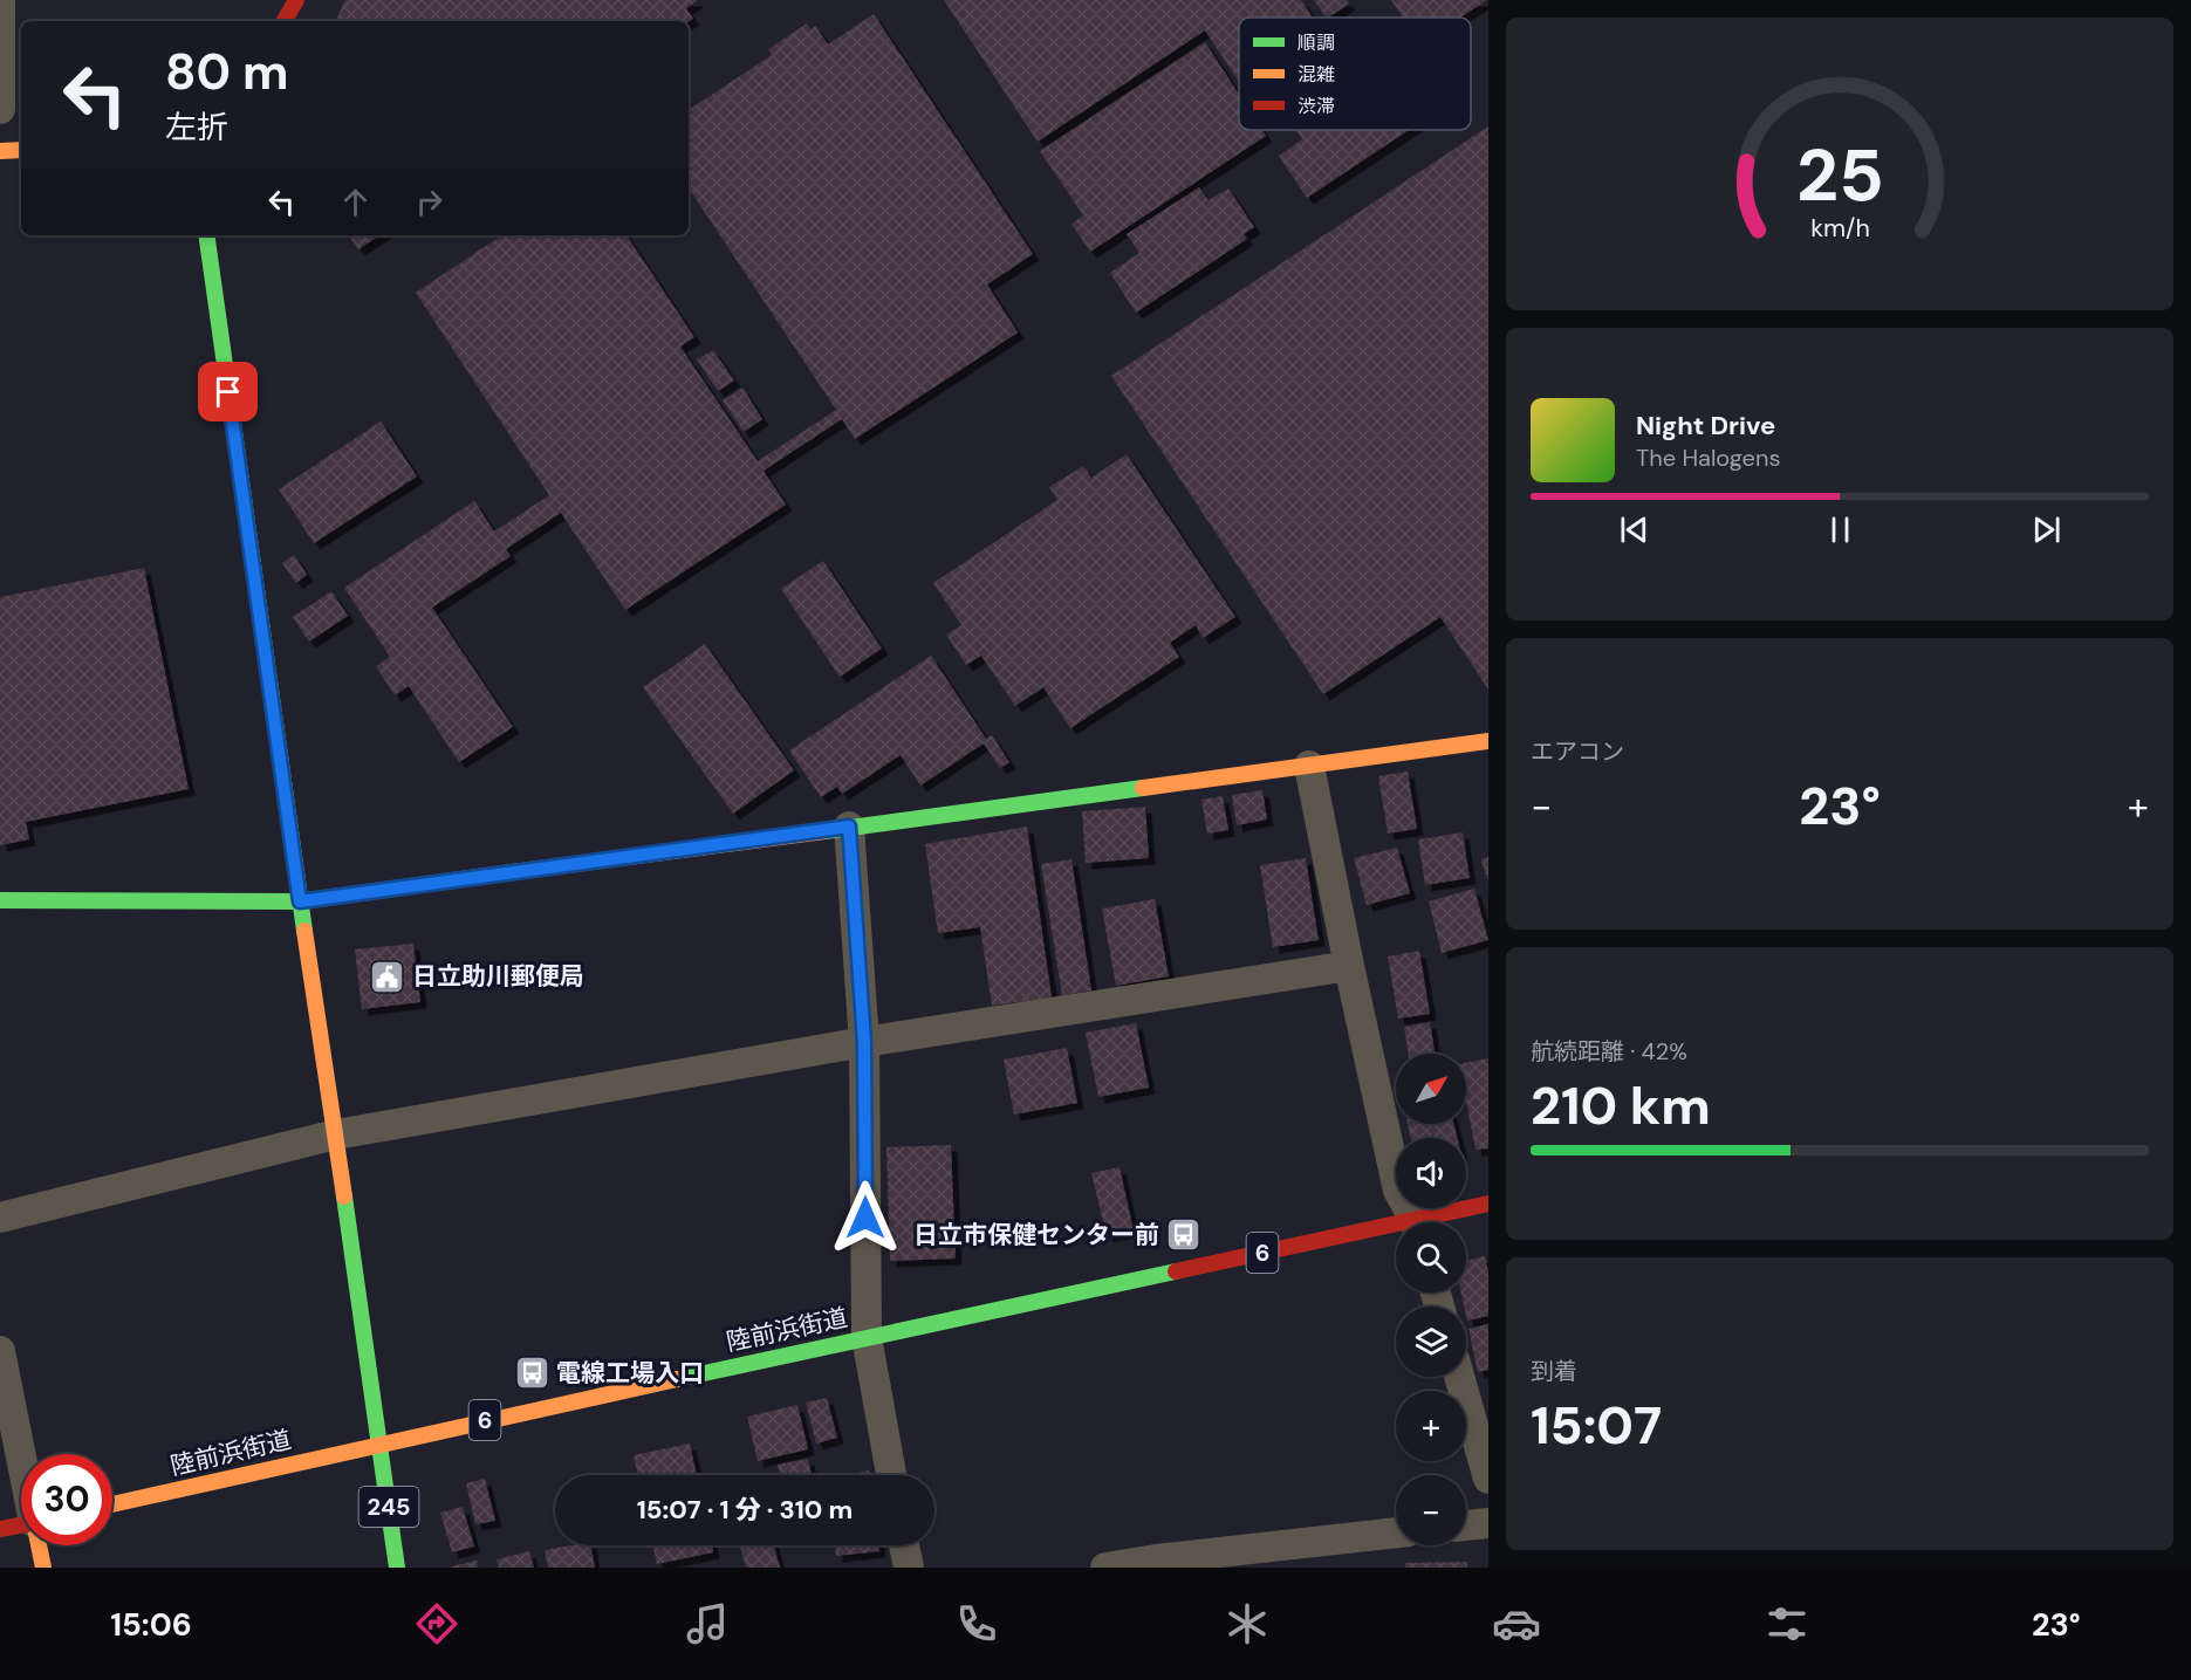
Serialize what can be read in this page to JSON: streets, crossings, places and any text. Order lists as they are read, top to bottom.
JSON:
{
  "streets": {
    "main road": ["6", "陸前浜街道", "245"]
  },
  "crossings": [
    ["陸前浜街道", "245"]
  ],
  "places": {
    "public building": ["日立助川郵便局"],
    "bus stop": ["日立市保健センター前", "電線工場入口"]
  },
  "legend": ["順調", "混雑", "渋滞"],
  "north": "top right",
  "page": {
    "turn": ["80 m", "左折"],
    "song": ["Night Drive", "The Halogens"],
    "tile": [
      "エアコン",
      ["航続距離 · 42%", "210 km"],
      ["到着", "15:07"]
    ],
    "heat": ["−", "23°", "+"],
    "map_buttons": ["+", "−"],
    "limit": "30",
    "trip": "15:07 · 1 分 · 310 m",
    "tabs": ["15:06", "23°"],
    "gauge": ["25", "km/h"]
  }
}
